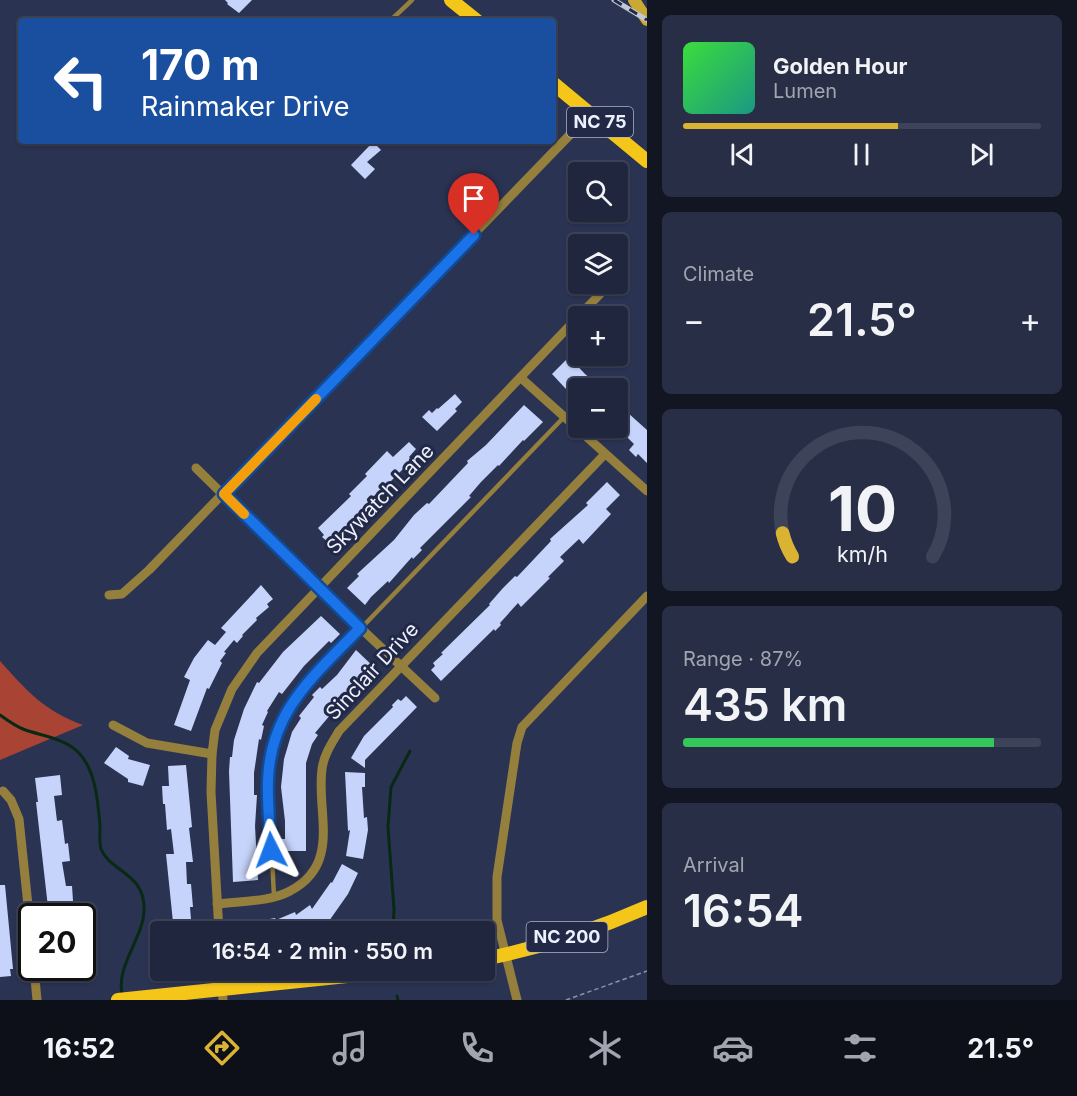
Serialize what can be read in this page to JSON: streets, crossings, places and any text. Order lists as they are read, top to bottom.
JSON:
{
  "streets": {
    "main road": ["NC 75", "NC 200"],
    "street": ["Skywatch Lane", "Sinclair Drive"]
  },
  "crossings": [
    ["Skywatch Lane", "Sinclair Drive"]
  ],
  "page": {
    "turn": ["170 m", "Rainmaker Drive"],
    "song": ["Golden Hour", "Lumen"],
    "map_buttons": ["+", "−"],
    "tile": [
      "Climate",
      ["Range · 87%", "435 km"],
      ["Arrival", "16:54"]
    ],
    "heat": ["−", "21.5°", "+"],
    "limit": "20",
    "trip": "16:54 · 2 min · 550 m",
    "tabs": ["16:52", "21.5°"],
    "gauge": ["10", "km/h"]
  }
}
